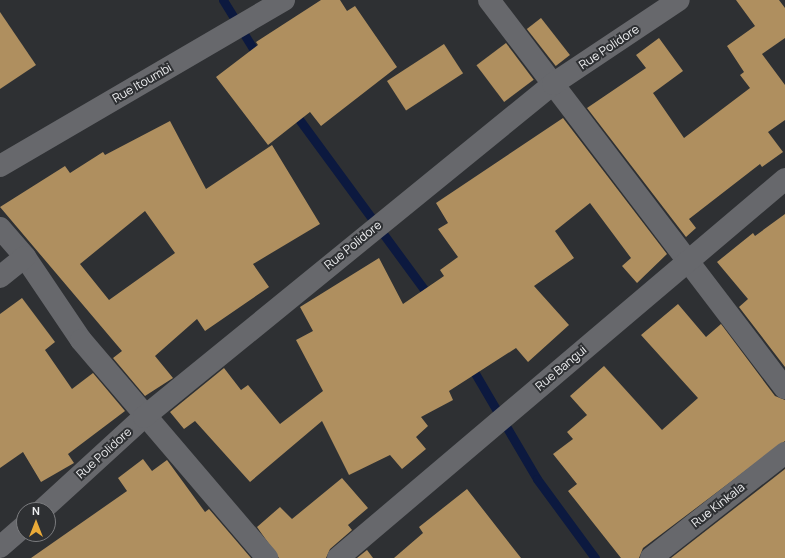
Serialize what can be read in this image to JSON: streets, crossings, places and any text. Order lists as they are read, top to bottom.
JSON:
{
  "streets": {
    "street": [
      "Rue Polidore",
      "Rue Itoumbi",
      "Rue Bangui",
      "Rue Kinkala"
    ]
  },
  "north": "top"
}
